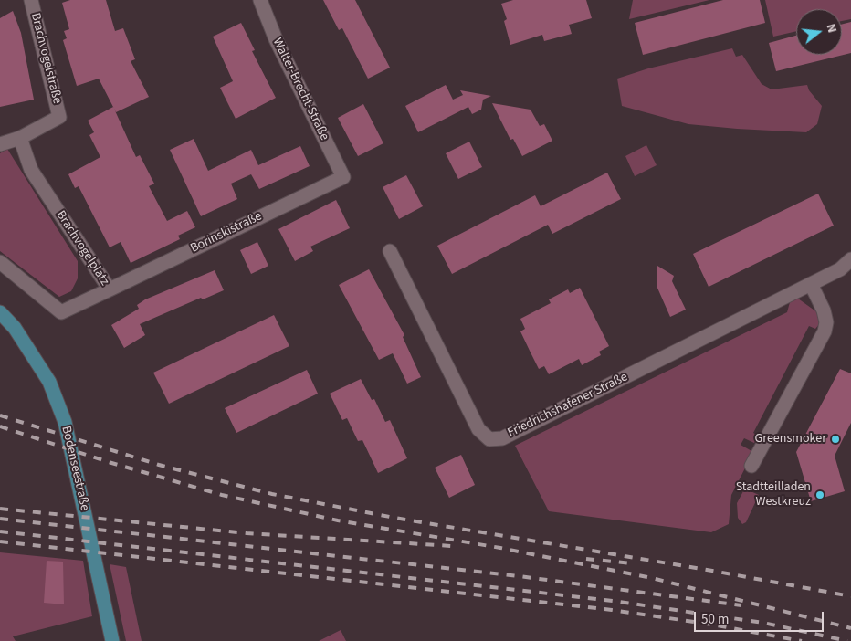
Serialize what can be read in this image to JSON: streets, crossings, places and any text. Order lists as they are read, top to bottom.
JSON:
{
  "streets": {
    "main road": ["Bodenseestraße"],
    "street": [
      "Brachvogelstraße",
      "Walter-Brecht-Straße",
      "Borinskistraße",
      "Brachvogelplatz",
      "Friedrichshafener Straße"
    ]
  },
  "crossings": [
    ["Brachvogelstraße", "Brachvogelplatz"],
    ["Walter-Brecht-Straße", "Borinskistraße"],
    ["Borinskistraße", "Brachvogelplatz"]
  ],
  "places": ["Greensmoker", "Stadtteilladen Westkreuz"],
  "scale_bar": "50 m",
  "north": "right"
}
